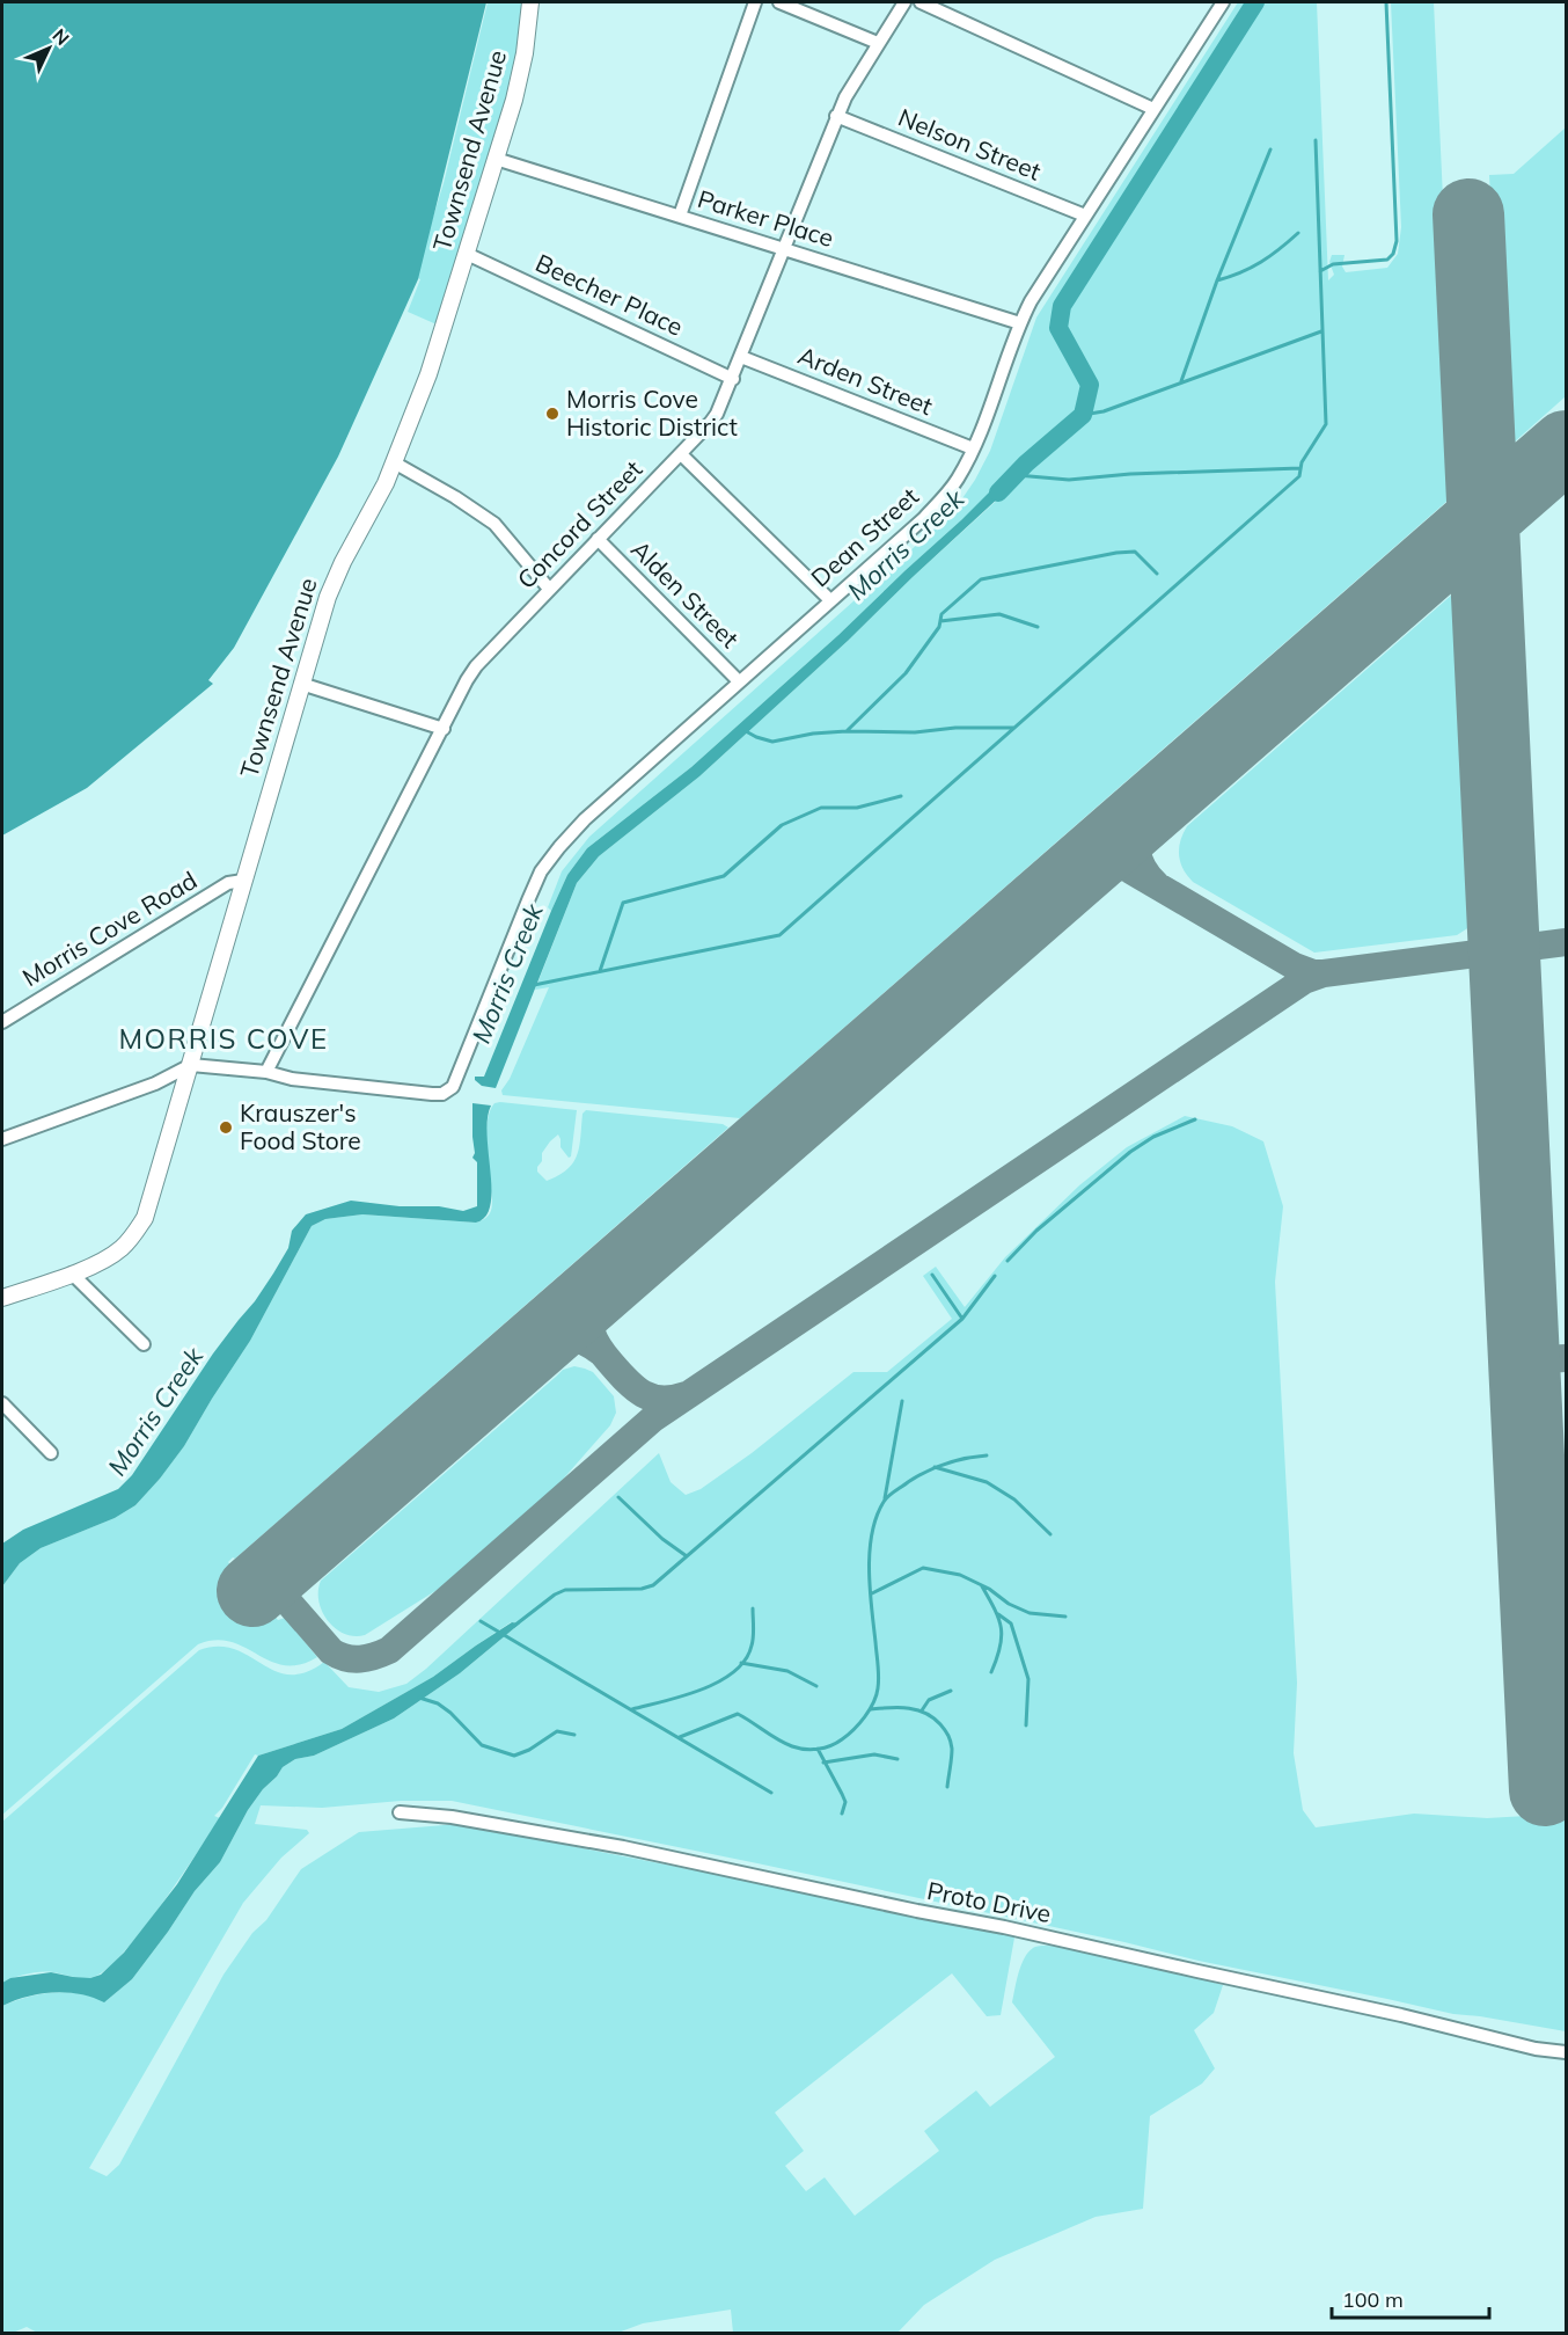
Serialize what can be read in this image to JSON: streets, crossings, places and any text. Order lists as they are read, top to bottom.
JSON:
{
  "streets": {
    "main road": ["Townsend Avenue"],
    "street": [
      "Nelson Street",
      "Parker Place",
      "Beecher Place",
      "Arden Street",
      "Concord Street",
      "Dean Street",
      "Alden Street",
      "Morris Cove Road",
      "Proto Drive"
    ]
  },
  "crossings": [
    ["Nelson Street", "Concord Street"],
    ["Nelson Street", "Dean Street"],
    ["Townsend Avenue", "Parker Place"],
    ["Townsend Avenue", "Beecher Place"],
    ["Townsend Avenue", "Morris Cove Road"],
    ["Parker Place", "Concord Street"],
    ["Parker Place", "Dean Street"],
    ["Beecher Place", "Concord Street"],
    ["Arden Street", "Concord Street"],
    ["Arden Street", "Dean Street"],
    ["Concord Street", "Dean Street"],
    ["Concord Street", "Alden Street"],
    ["Dean Street", "Alden Street"]
  ],
  "districts": ["MORRIS COVE"],
  "water": ["Morris Creek"],
  "places": ["Morris Cove Historic District", "Krauszer's Food Store"],
  "scale_bar": "100 m",
  "north": "top right"
}
